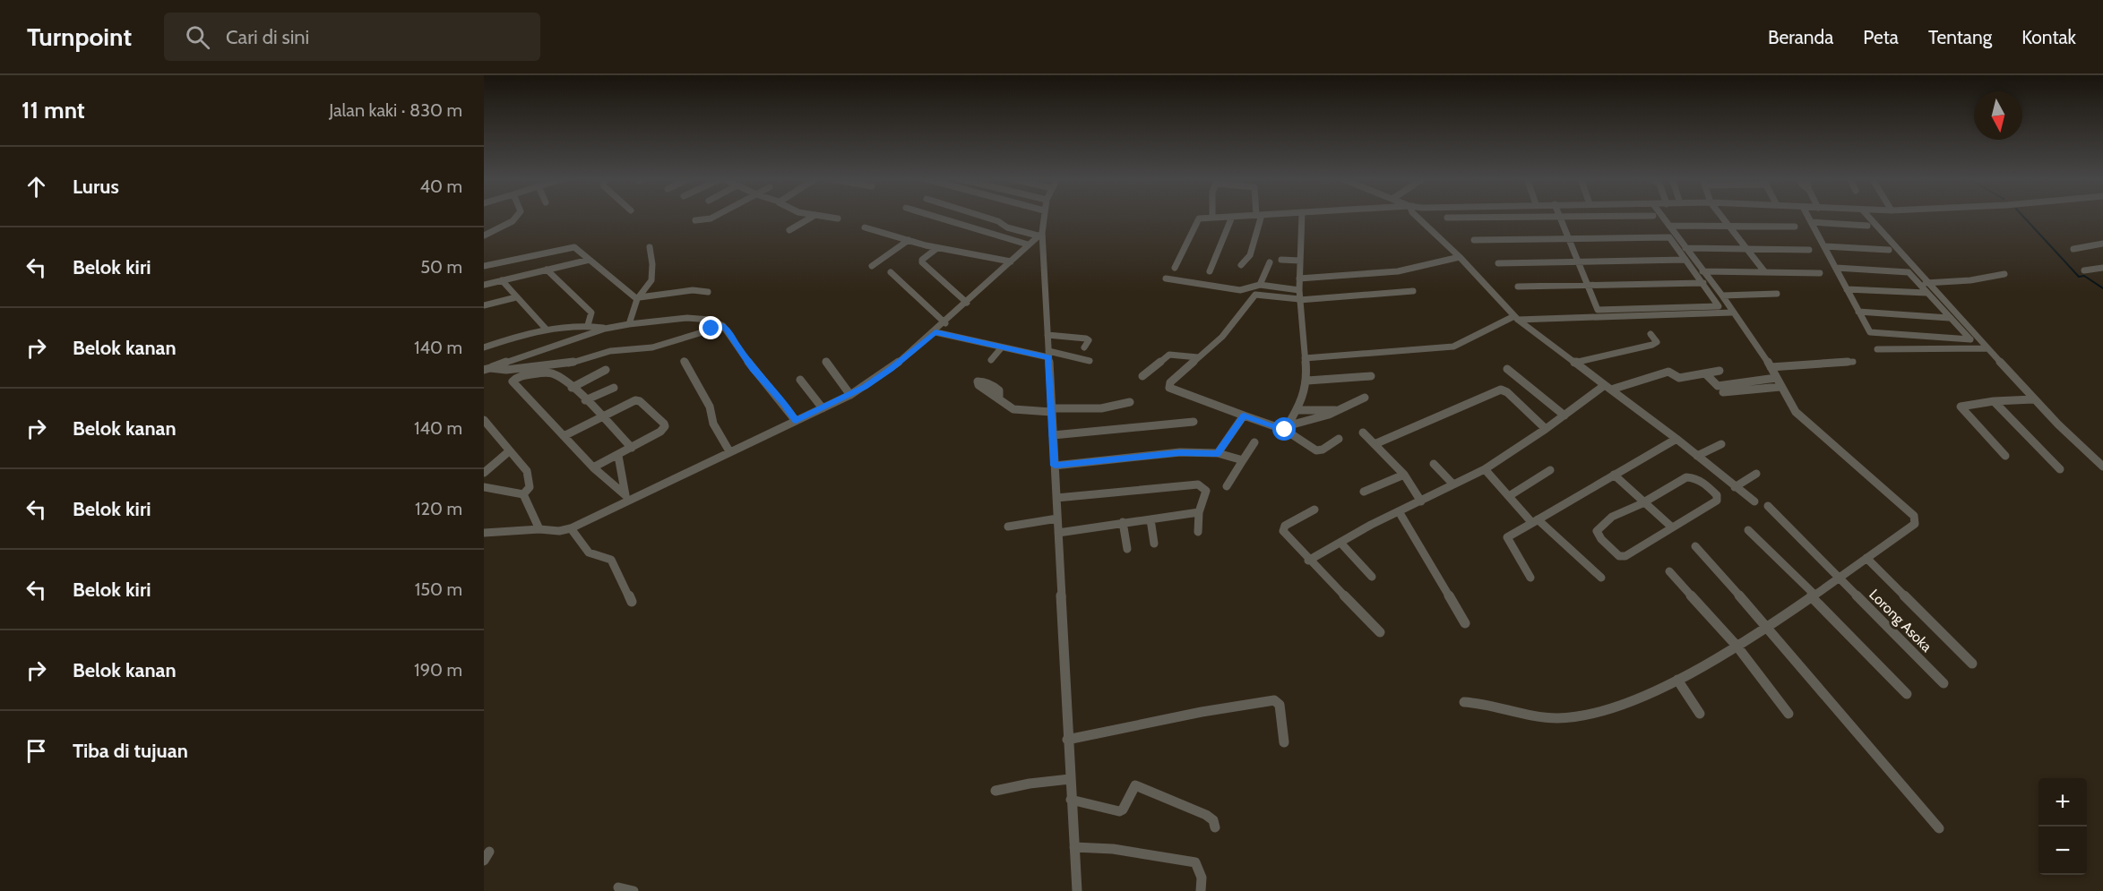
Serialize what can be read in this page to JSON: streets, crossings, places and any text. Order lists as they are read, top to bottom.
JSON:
{
  "streets": {
    "street": ["Lorong Asoka"]
  },
  "north": "bottom",
  "page": {
    "header": "Turnpoint",
    "search": "Cari di sini",
    "nav": [
      "Beranda",
      "Peta",
      "Tentang",
      "Kontak"
    ],
    "heading": ["11 mnt", "Jalan kaki · 830 m"],
    "list": [
      ["Lurus", "40 m"],
      ["Belok kiri", "50 m"],
      ["Belok kanan", "140 m"],
      ["Belok kanan", "140 m"],
      ["Belok kiri", "120 m"],
      ["Belok kiri", "150 m"],
      ["Belok kanan", "190 m"],
      "Tiba di tujuan"
    ],
    "map_buttons": ["+", "−"]
  }
}
